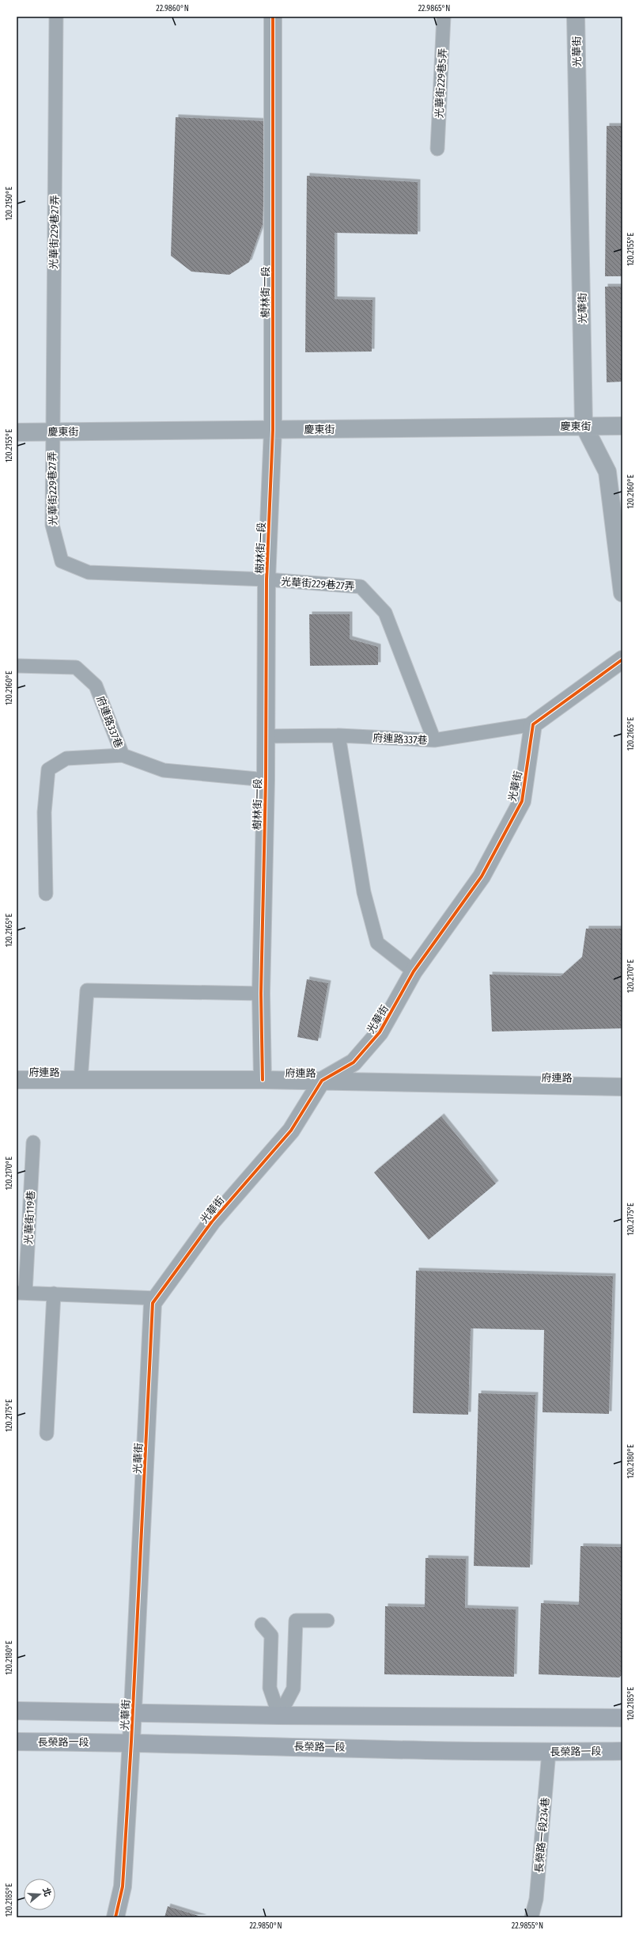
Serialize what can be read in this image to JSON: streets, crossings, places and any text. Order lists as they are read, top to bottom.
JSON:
{
  "streets": {
    "street": [
      "光華街",
      "樹林街一段",
      "慶東街",
      "府連路",
      "長榮路一段"
    ],
    "lane": [
      "光華街229巷5弄",
      "光華街229巷27弄",
      "府連路337巷",
      "光華街119巷",
      "長榮路一段234巷"
    ]
  },
  "crossings": [
    ["光華街", "慶東街"],
    ["光華街", "府連路337巷"],
    ["光華街", "府連路"],
    ["光華街", "光華街119巷"],
    ["光華街", "長榮路一段"],
    ["光華街229巷27弄", "樹林街一段"],
    ["光華街229巷27弄", "慶東街"],
    ["光華街229巷27弄", "府連路337巷"],
    ["樹林街一段", "慶東街"],
    ["樹林街一段", "府連路337巷"],
    ["樹林街一段", "府連路"],
    ["長榮路一段", "長榮路一段234巷"]
  ],
  "north": "right",
  "coordinates": [
    "22.9860°N",
    "22.9865°N",
    "120.2150°E",
    "120.2155°E",
    "120.2160°E",
    "120.2165°E",
    "120.2170°E",
    "120.2175°E",
    "120.2180°E",
    "120.2185°E",
    "22.9850°N",
    "22.9855°N"
  ]
}
